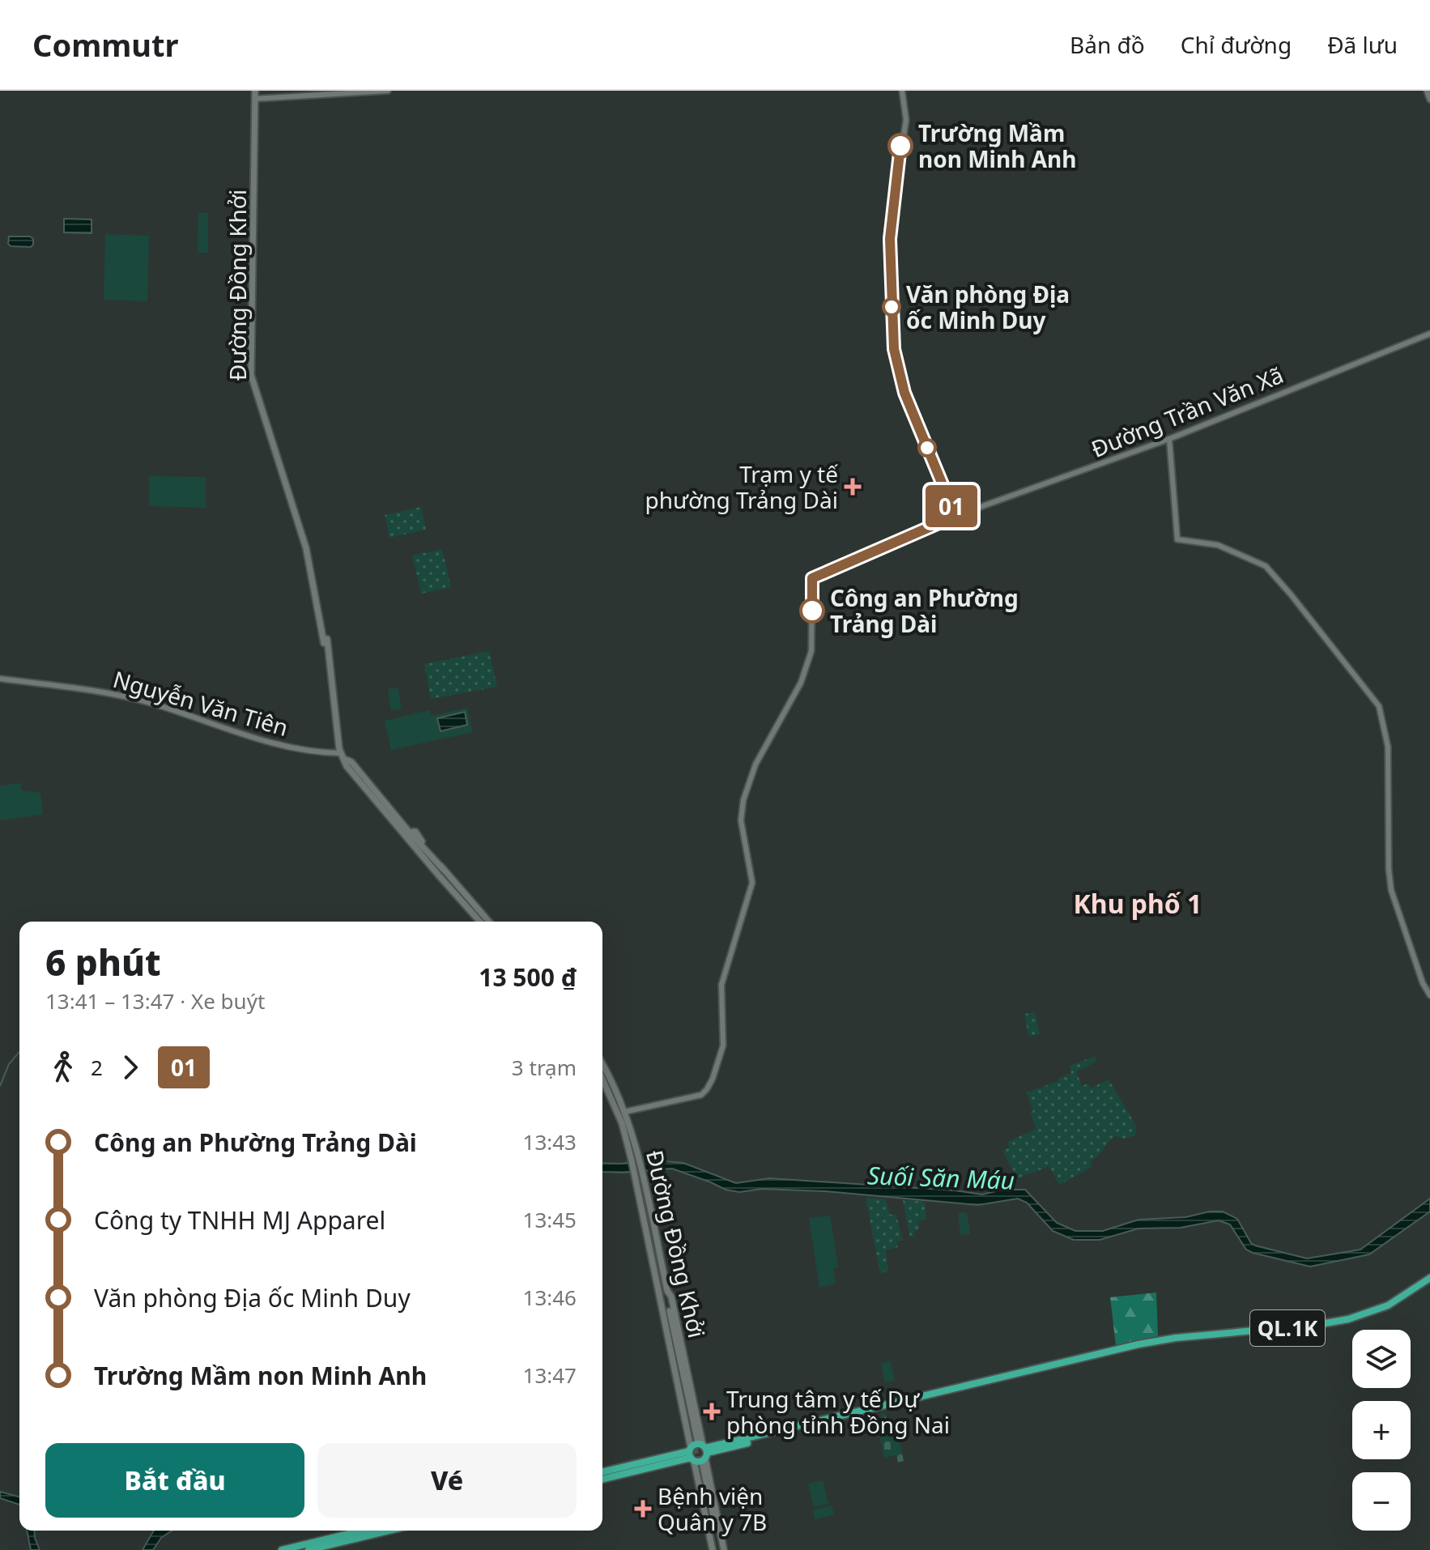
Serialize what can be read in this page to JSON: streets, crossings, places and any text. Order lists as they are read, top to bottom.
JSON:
{
  "streets": {
    "main road": ["Đường Đồng Khởi", "QL.1K"],
    "street": ["Đường Trần Văn Xã", "Nguyễn Văn Tiên"]
  },
  "crossings": [
    ["Đường Đồng Khởi", "Đường Trần Văn Xã"],
    ["Đường Đồng Khởi", "Nguyễn Văn Tiên"]
  ],
  "districts": ["Khu phố 1"],
  "water": ["Suối Săn Máu"],
  "places": {
    "other": ["Trường Mầm non Minh Anh", "Văn phòng Địa ốc Minh Duy", "Công an Phường Trảng Dài"],
    "health": ["Trạm y tế phường Trảng Dài", "Trung tâm y tế Dự phòng tỉnh Đồng Nai", "Bệnh viện Quân y 7B"]
  },
  "lines": ["bus line 01"],
  "page": {
    "header": "Commutr",
    "nav": ["Bản đồ", "Chỉ đường", "Đã lưu"],
    "on_map": "01",
    "heading": ["6 phút", "13:41 – 13:47 · Xe buýt", "13 500 ₫"],
    "legs": ["2", "01", "3 trạm"],
    "list": [
      {
        "name": "Công an Phường Trảng Dài",
        "value": "13:43"
      },
      {
        "name": "Công ty TNHH MJ Apparel",
        "value": "13:45"
      },
      {
        "name": "Văn phòng Địa ốc Minh Duy",
        "value": "13:46"
      },
      {
        "name": "Trường Mầm non Minh Anh",
        "value": "13:47"
      }
    ],
    "map_buttons": ["+", "−"],
    "buttons": ["Bắt đầu", "Vé"]
  }
}
